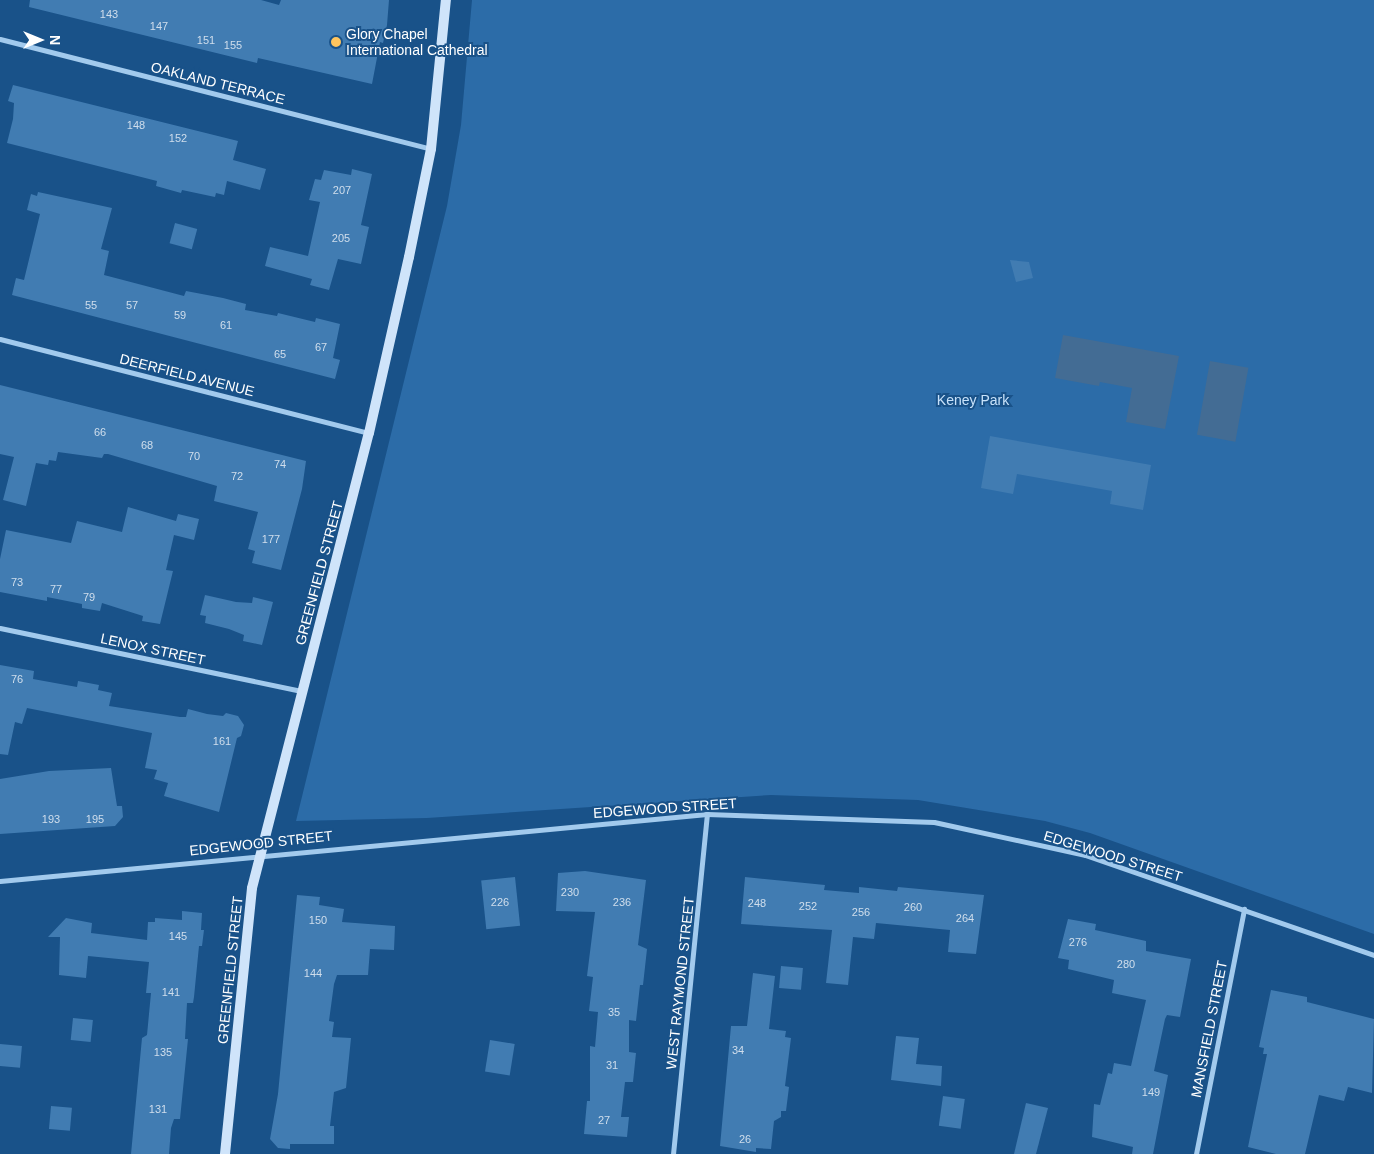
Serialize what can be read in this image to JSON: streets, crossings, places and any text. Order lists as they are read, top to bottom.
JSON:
{
  "streets": {
    "street": [
      "OAKLAND TERRACE",
      "DEERFIELD AVENUE",
      "GREENFIELD STREET",
      "LENOX STREET",
      "EDGEWOOD STREET",
      "WEST RAYMOND STREET",
      "MANSFIELD STREET"
    ]
  },
  "crossings": [
    ["OAKLAND TERRACE", "GREENFIELD STREET"],
    ["DEERFIELD AVENUE", "GREENFIELD STREET"],
    ["GREENFIELD STREET", "LENOX STREET"],
    ["GREENFIELD STREET", "EDGEWOOD STREET"],
    ["EDGEWOOD STREET", "WEST RAYMOND STREET"],
    ["EDGEWOOD STREET", "MANSFIELD STREET"]
  ],
  "parks": ["Keney Park"],
  "places": ["Glory Chapel International Cathedral"],
  "house_numbers": [
    "143",
    "147",
    "151",
    "155",
    "148",
    "152",
    "207",
    "205",
    "55",
    "57",
    "59",
    "61",
    "67",
    "65",
    "66",
    "68",
    "70",
    "74",
    "72",
    "177",
    "73",
    "77",
    "79",
    "76",
    "161",
    "193",
    "195",
    "230",
    "226",
    "236",
    "248",
    "252",
    "260",
    "256",
    "264",
    "150",
    "145",
    "276",
    "280",
    "144",
    "141",
    "35",
    "34",
    "135",
    "31",
    "149",
    "131",
    "27",
    "26"
  ],
  "north": "right"
}
